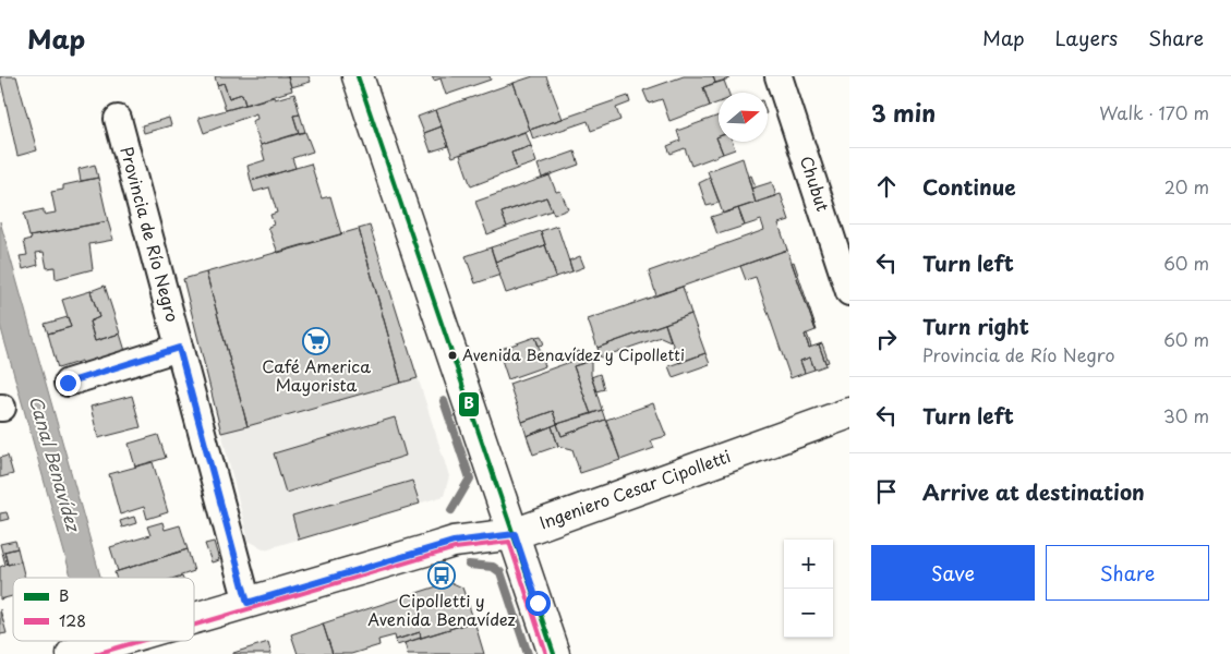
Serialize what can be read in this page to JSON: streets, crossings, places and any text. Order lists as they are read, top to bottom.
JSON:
{
  "streets": {
    "main road": ["Ingeniero Cesar Cipolletti"],
    "street": ["Chubut", "Provincia de Río Negro"]
  },
  "crossings": [
    ["Provincia de Río Negro", "Ingeniero Cesar Cipolletti"]
  ],
  "water": ["Canal Benavídez"],
  "places": {
    "supermarket": ["Café America Mayorista"],
    "other": ["Avenida Benavídez y Cipolletti"],
    "bus stop": ["Cipolletti y Avenida Benavídez"]
  },
  "lines": ["transit line B", "transit line 128"],
  "legend": ["B", "128"],
  "north": "right",
  "page": {
    "header": "Map",
    "nav": ["Map", "Layers", "Share"],
    "heading": ["3 min", "Walk · 170 m"],
    "list": [
      ["Continue", "20 m"],
      ["Turn left", "60 m"],
      ["Turn right", "Provincia de Río Negro", "60 m"],
      ["Turn left", "30 m"],
      "Arrive at destination"
    ],
    "buttons": ["Save", "Share"],
    "map_buttons": ["+", "−"]
  }
}
